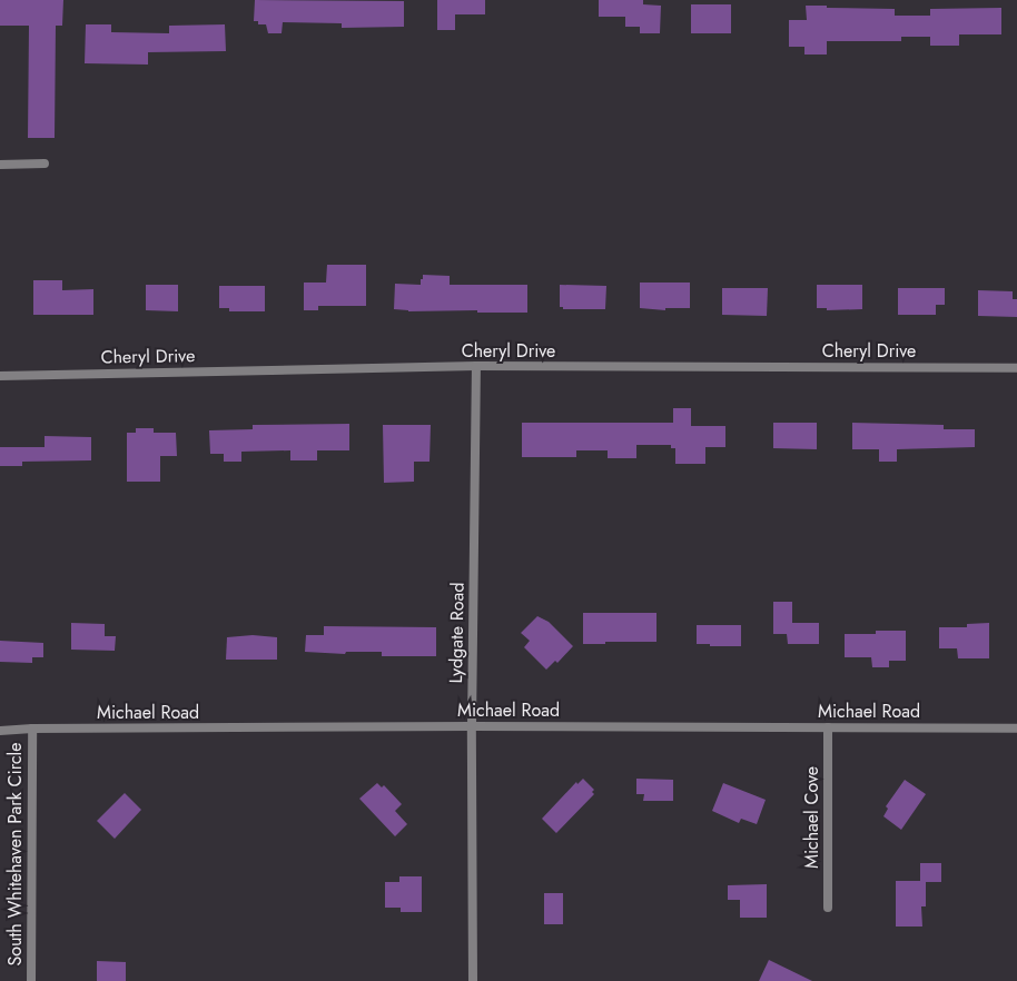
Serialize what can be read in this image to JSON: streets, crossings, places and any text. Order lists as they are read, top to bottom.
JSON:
{
  "streets": {
    "street": [
      "Cheryl Drive",
      "Lydgate Road",
      "Michael Road",
      "Michael Cove",
      "South Whitehaven Park Circle"
    ]
  },
  "crossings": [
    ["Cheryl Drive", "Lydgate Road"],
    ["Lydgate Road", "Michael Road"],
    ["Michael Road", "Michael Cove"],
    ["Michael Road", "South Whitehaven Park Circle"]
  ]
}
